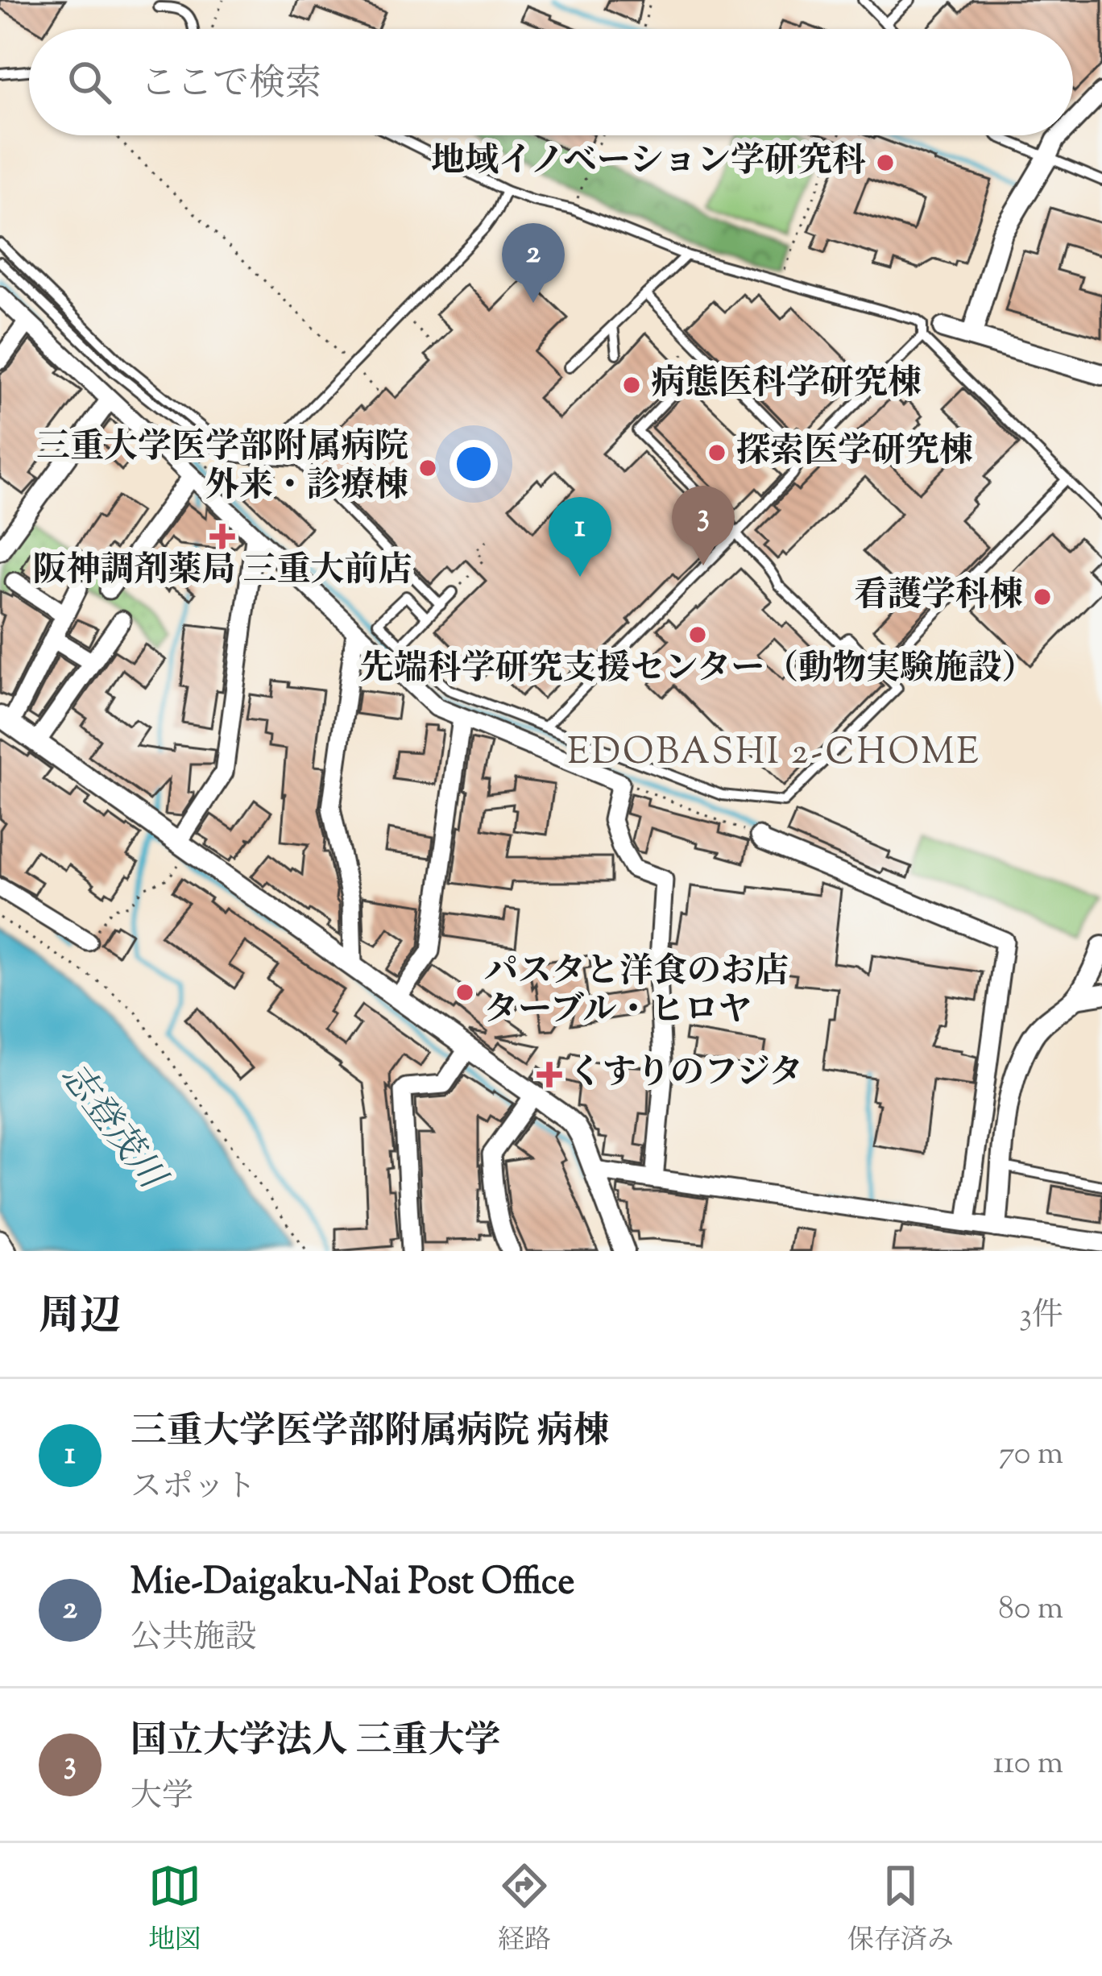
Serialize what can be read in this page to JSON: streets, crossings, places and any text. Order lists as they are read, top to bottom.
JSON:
{
  "districts": ["EDOBASHI 2-CHOME"],
  "water": ["志登茂川"],
  "places": {
    "other": [
      "地域イノベーション学研究科",
      "病態医科学研究棟",
      "探索医学研究棟",
      "三重大学医学部附属病院 外来・診療棟",
      "看護学科棟",
      "先端科学研究支援センター（動物実験施設）",
      "パスタと洋食のお店 ターブル・ヒロヤ"
    ],
    "health": ["阪神調剤薬局 三重大前店", "くすりのフジタ"]
  },
  "page": {
    "search": "ここで検索",
    "pins": ["2", "3", "1"],
    "heading": ["周辺", "3件"],
    "list": [
      {
        "mark": "1",
        "name": "三重大学医学部附属病院 病棟",
        "note": "スポット",
        "value": "70 m"
      },
      {
        "mark": "2",
        "name": "Mie-Daigaku-Nai Post Office",
        "note": "公共施設",
        "value": "80 m"
      },
      {
        "mark": "3",
        "name": "国立大学法人 三重大学",
        "note": "大学",
        "value": "110 m"
      }
    ],
    "nav": ["地図", "経路", "保存済み"]
  }
}
